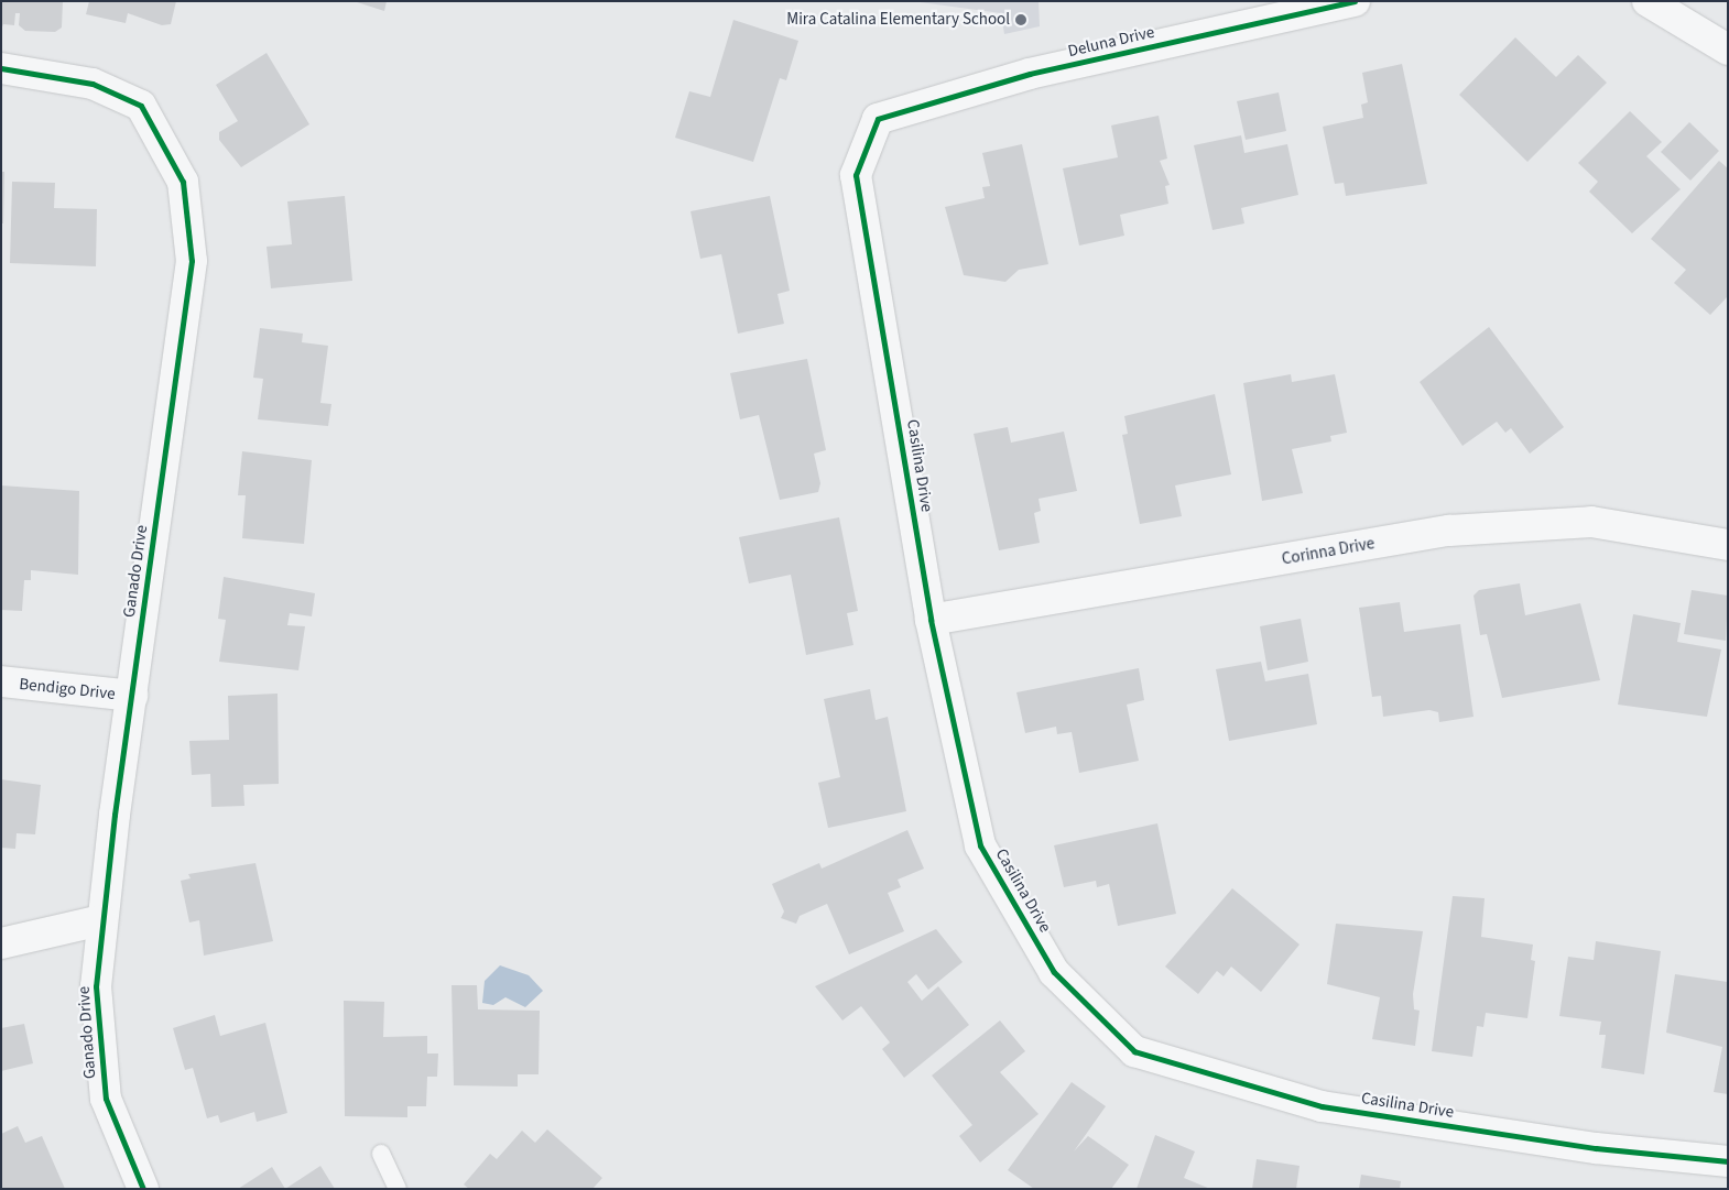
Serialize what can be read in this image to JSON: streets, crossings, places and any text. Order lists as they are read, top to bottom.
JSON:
{
  "streets": {
    "street": [
      "Deluna Drive",
      "Casilina Drive",
      "Corinna Drive",
      "Ganado Drive",
      "Bendigo Drive"
    ]
  },
  "crossings": [
    ["Deluna Drive", "Casilina Drive"],
    ["Casilina Drive", "Corinna Drive"],
    ["Ganado Drive", "Bendigo Drive"]
  ],
  "places": ["Mira Catalina Elementary School"]
}
